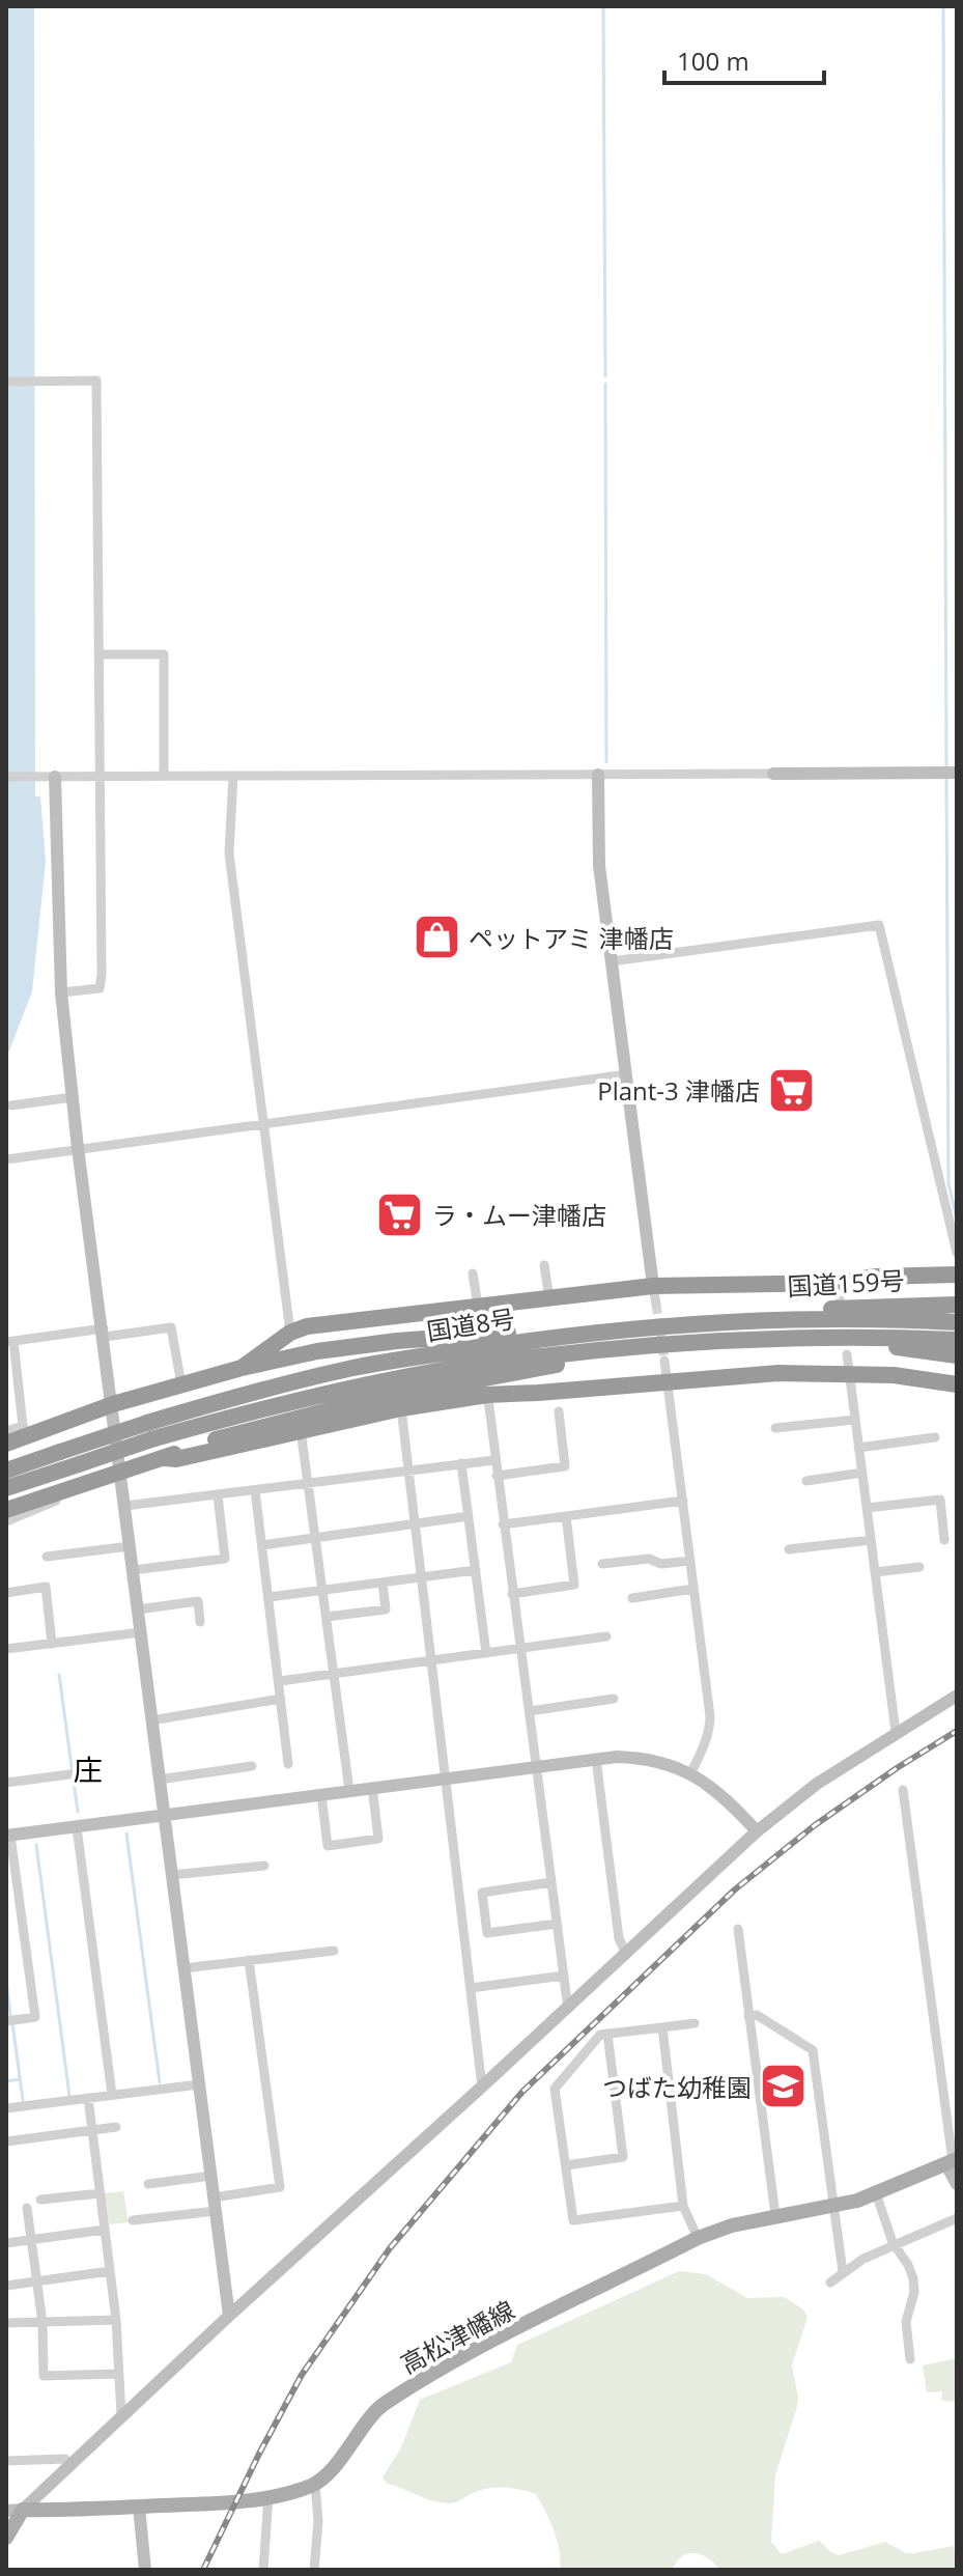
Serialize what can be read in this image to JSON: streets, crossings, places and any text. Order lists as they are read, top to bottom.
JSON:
{
  "streets": {
    "highway": ["国道159号", "国道8号"],
    "main road": ["高松津幡線"]
  },
  "crossings": [
    ["国道159号", "国道8号"]
  ],
  "districts": ["庄"],
  "places": {
    "shop": ["ペットアミ 津幡店"],
    "supermarket": ["Plant-3 津幡店", "ラ・ムー津幡店"],
    "school or university": ["つばた幼稚園"]
  },
  "scale_bar": "100 m"
}
